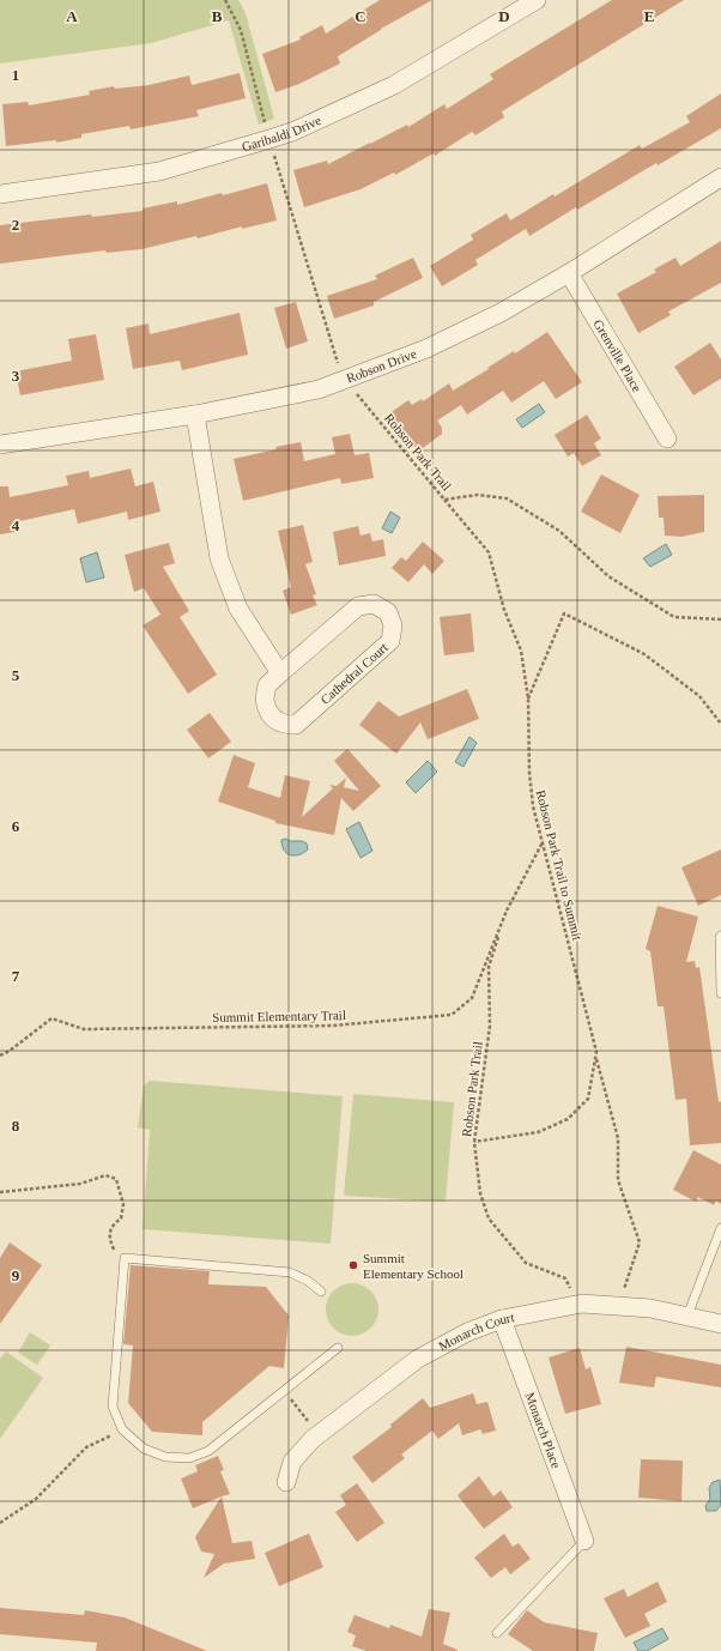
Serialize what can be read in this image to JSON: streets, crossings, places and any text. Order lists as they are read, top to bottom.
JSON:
{
  "streets": {
    "street": [
      "Garibaldi Drive",
      "Grenville Place",
      "Robson Drive",
      "Cathedral Court",
      "Monarch Court",
      "Monarch Place"
    ],
    "path": ["Robson Park Trail", "Robson Park Trail to Summit", "Summit Elementary Trail"]
  },
  "crossings": [
    ["Grenville Place", "Robson Drive"],
    ["Robson Park Trail", "Robson Park Trail to Summit"],
    ["Robson Park Trail", "Summit Elementary Trail"],
    ["Robson Park Trail", "Monarch Court"],
    ["Monarch Court", "Monarch Place"]
  ],
  "places": ["Summit Elementary School"],
  "grid": {
    "columns": [
      "A",
      "B",
      "C",
      "D",
      "E"
    ],
    "rows": [
      "1",
      "2",
      "3",
      "4",
      "5",
      "6",
      "7",
      "8",
      "9"
    ]
  }
}
